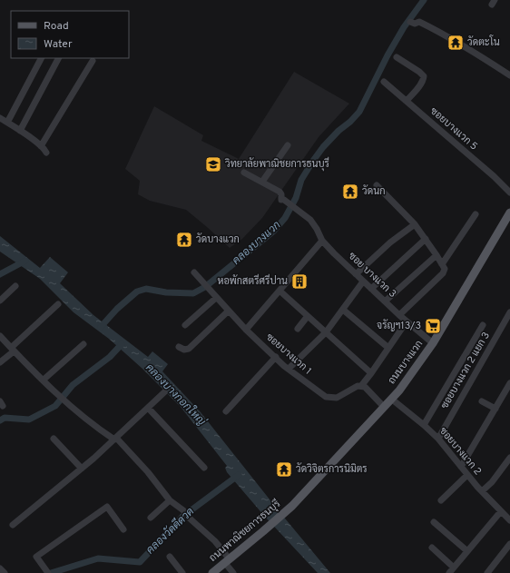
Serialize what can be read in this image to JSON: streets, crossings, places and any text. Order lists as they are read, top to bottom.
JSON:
{
  "streets": {
    "main road": ["ถนนบางแวก", "ถนนพาณิชยการธนบุรี"],
    "street": [
      "ซอยบางแวก 5",
      "ซอย บางแวก 3",
      "ซอยบางแวก 1",
      "ซอยบางแวก 2 แยก 3",
      "ซอยบางแวก 2"
    ]
  },
  "crossings": [
    ["ซอย บางแวก 3", "ถนนบางแวก"],
    ["ถนนบางแวก", "ซอยบางแวก 2"],
    ["ถนนบางแวก", "ถนนพาณิชยการธนบุรี"],
    ["ซอยบางแวก 2 แยก 3", "ซอยบางแวก 2"]
  ],
  "water": ["คลองบางแวก", "คลองบางกอกใหญ่", "คลองวัดดีดวด"],
  "places": {
    "temple": [
      "วัดตะโน",
      "วัดนก",
      "วัดบางแวก",
      "วัดวิจิตรการนิมิตร"
    ],
    "school or university": ["วิทยาลัยพาณิชยการธนบุรี"],
    "building": ["หอพักสตรีศรีปาน"],
    "supermarket": ["จรัญฯ13/3"]
  },
  "legend": ["Road", "Water"]
}
